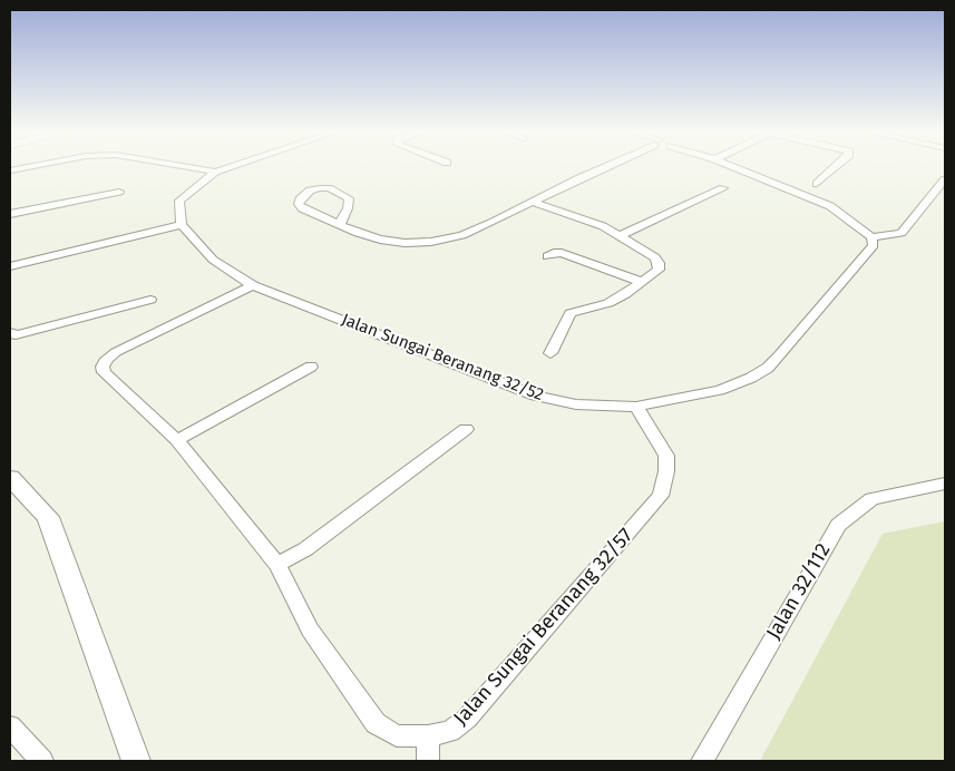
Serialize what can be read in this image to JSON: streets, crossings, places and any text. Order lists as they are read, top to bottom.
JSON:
{
  "streets": {
    "street": ["Jalan Sungai Beranang 32/52", "Jalan 32/112", "Jalan Sungai Beranang 32/57"]
  },
  "crossings": [
    ["Jalan Sungai Beranang 32/52", "Jalan Sungai Beranang 32/57"]
  ]
}
